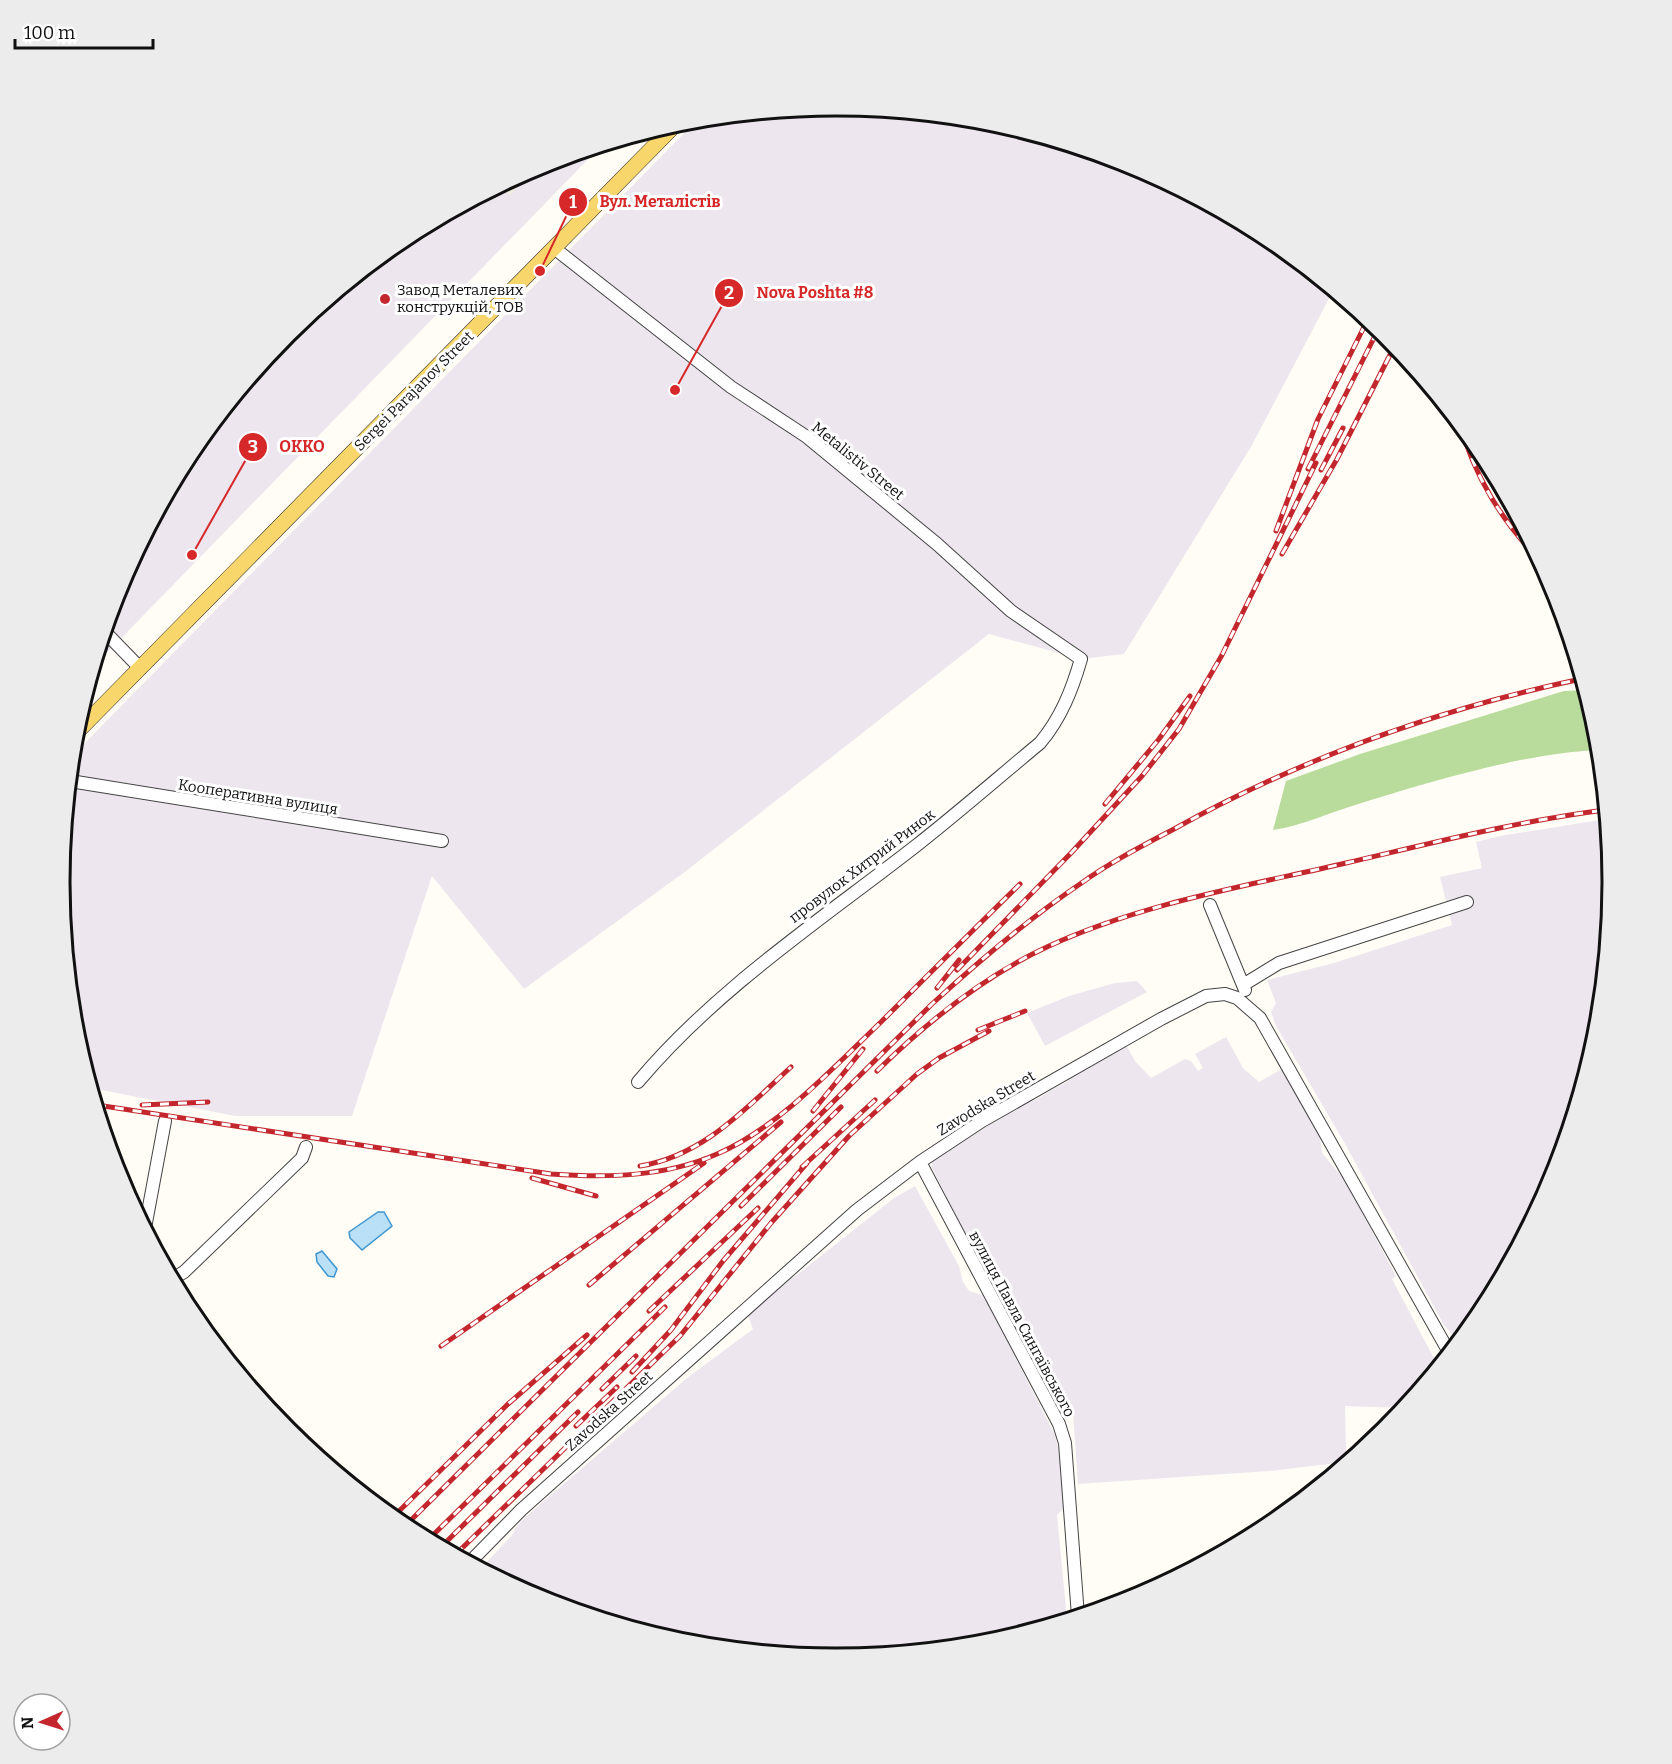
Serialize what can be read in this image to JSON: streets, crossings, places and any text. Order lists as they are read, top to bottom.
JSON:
{
  "streets": {
    "main road": ["Sergei Parajanov Street"],
    "street": [
      "Metalistiv Street",
      "Кооперативна вулиця",
      "провулок Хитрий Ринок",
      "Zavodska Street",
      "вулиця Павла Сингаївського"
    ]
  },
  "crossings": [
    ["Sergei Parajanov Street", "Metalistiv Street"],
    ["Metalistiv Street", "провулок Хитрий Ринок"],
    ["Zavodska Street", "вулиця Павла Сингаївського"]
  ],
  "places": [
    "Вул. Металістів",
    "Завод Металевих конструкцій, ТОВ",
    "Nova Poshta #8",
    "ОККО"
  ],
  "scale_bar": "100 m",
  "north": "left"
}
